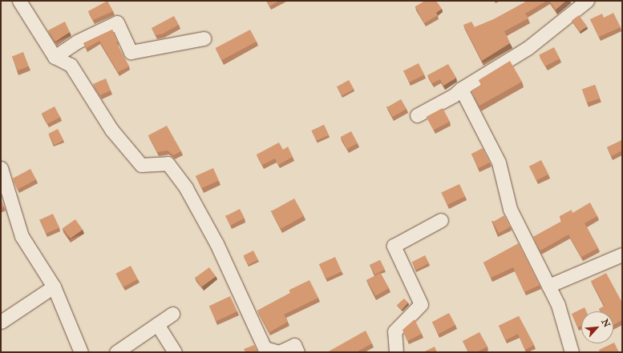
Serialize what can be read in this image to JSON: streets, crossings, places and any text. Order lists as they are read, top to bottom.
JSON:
{
  "north": "top right"
}
